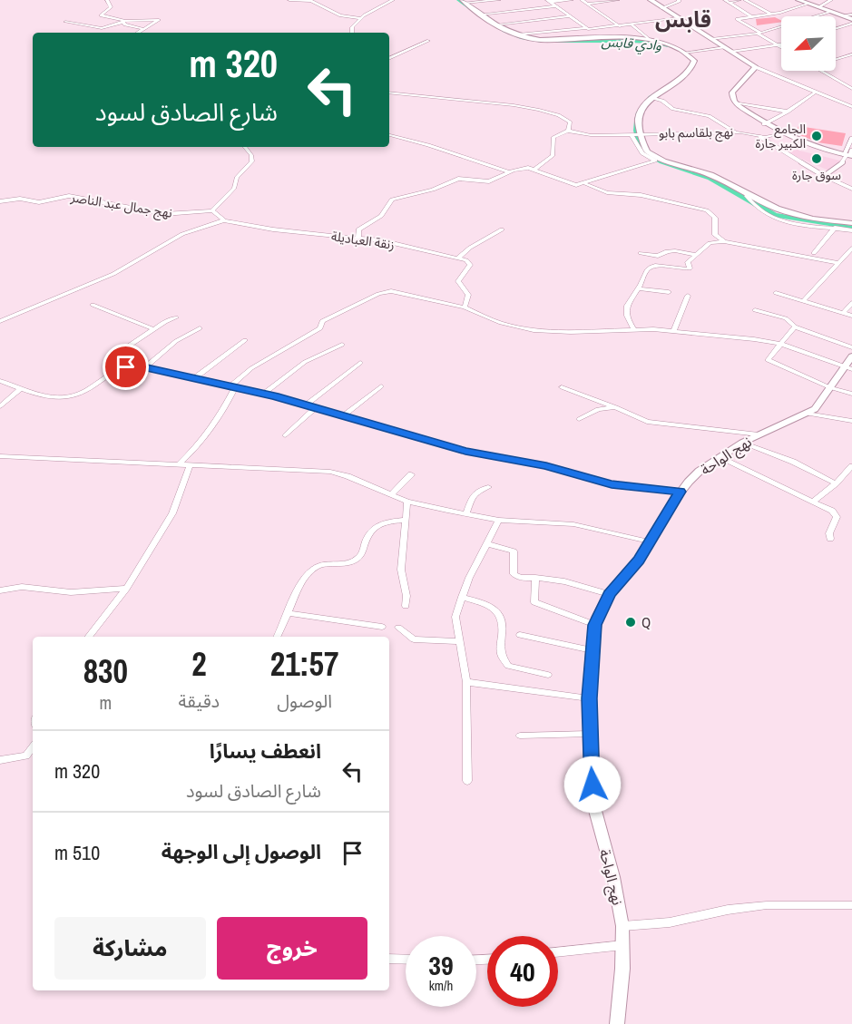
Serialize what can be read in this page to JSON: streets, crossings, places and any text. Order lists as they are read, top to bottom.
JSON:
{
  "streets": {
    "street": [
      "نهج بلقاسم بابو",
      "نهج جمال عبد الناصر",
      "زنقة العباديلة",
      "نهج الواحة"
    ]
  },
  "districts": ["قابس"],
  "water": ["وادي قابس"],
  "places": ["الجامع الكبير جارة", "سوق جارة", "Q"],
  "north": "bottom left",
  "page": {
    "turn": ["320 m", "شارع الصادق لسود"],
    "eta": [
      "21:57",
      "الوصول",
      "2",
      "دقيقة",
      "830",
      "m"
    ],
    "list": [
      {
        "name": "انعطف يسارًا",
        "note": "شارع الصادق لسود",
        "value": "320 m"
      },
      {
        "name": "الوصول إلى الوجهة",
        "value": "510 m"
      }
    ],
    "buttons": ["خروج", "مشاركة"],
    "speed": "39 km/h",
    "limit": "40"
  }
}
